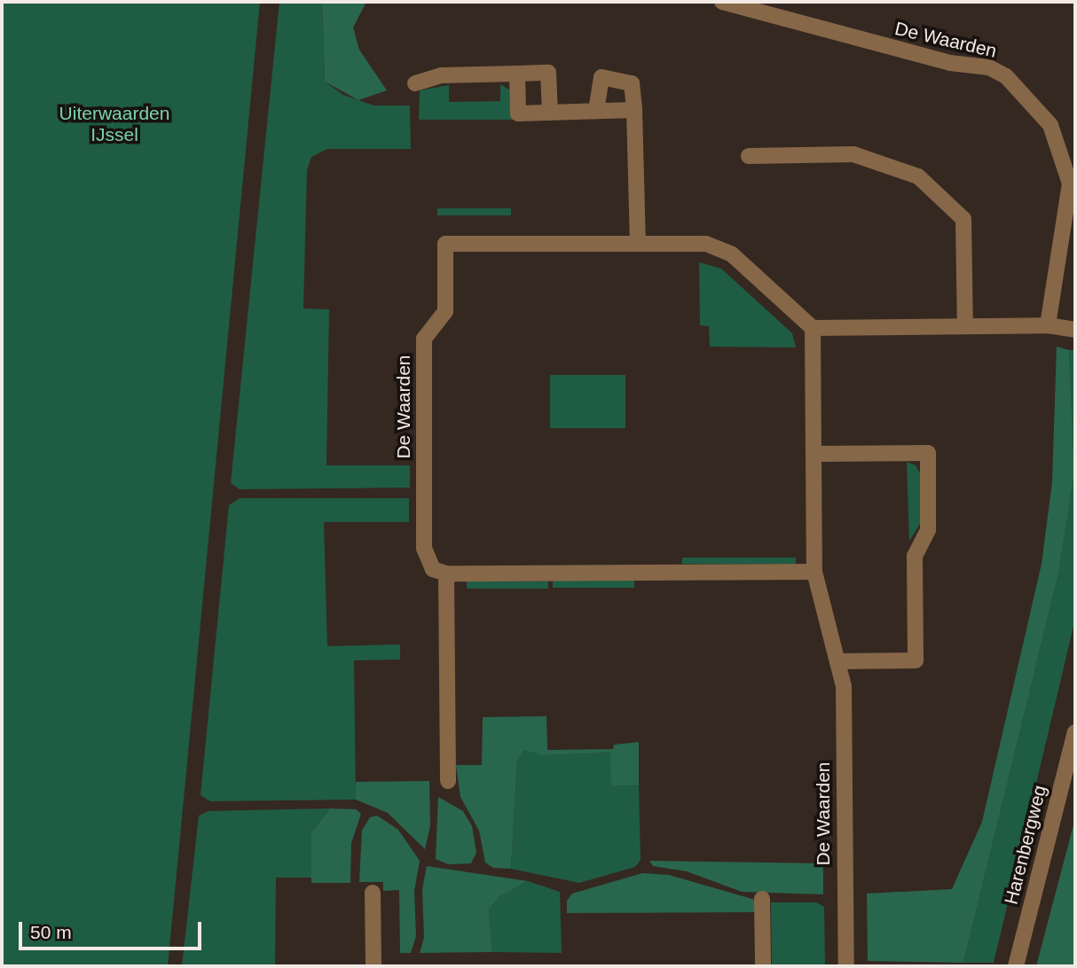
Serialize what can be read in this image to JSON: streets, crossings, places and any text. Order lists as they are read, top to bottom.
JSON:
{
  "streets": {
    "street": ["De Waarden", "Harenbergweg"]
  },
  "parks": ["Uiterwaarden IJssel"],
  "scale_bar": "50 m"
}
